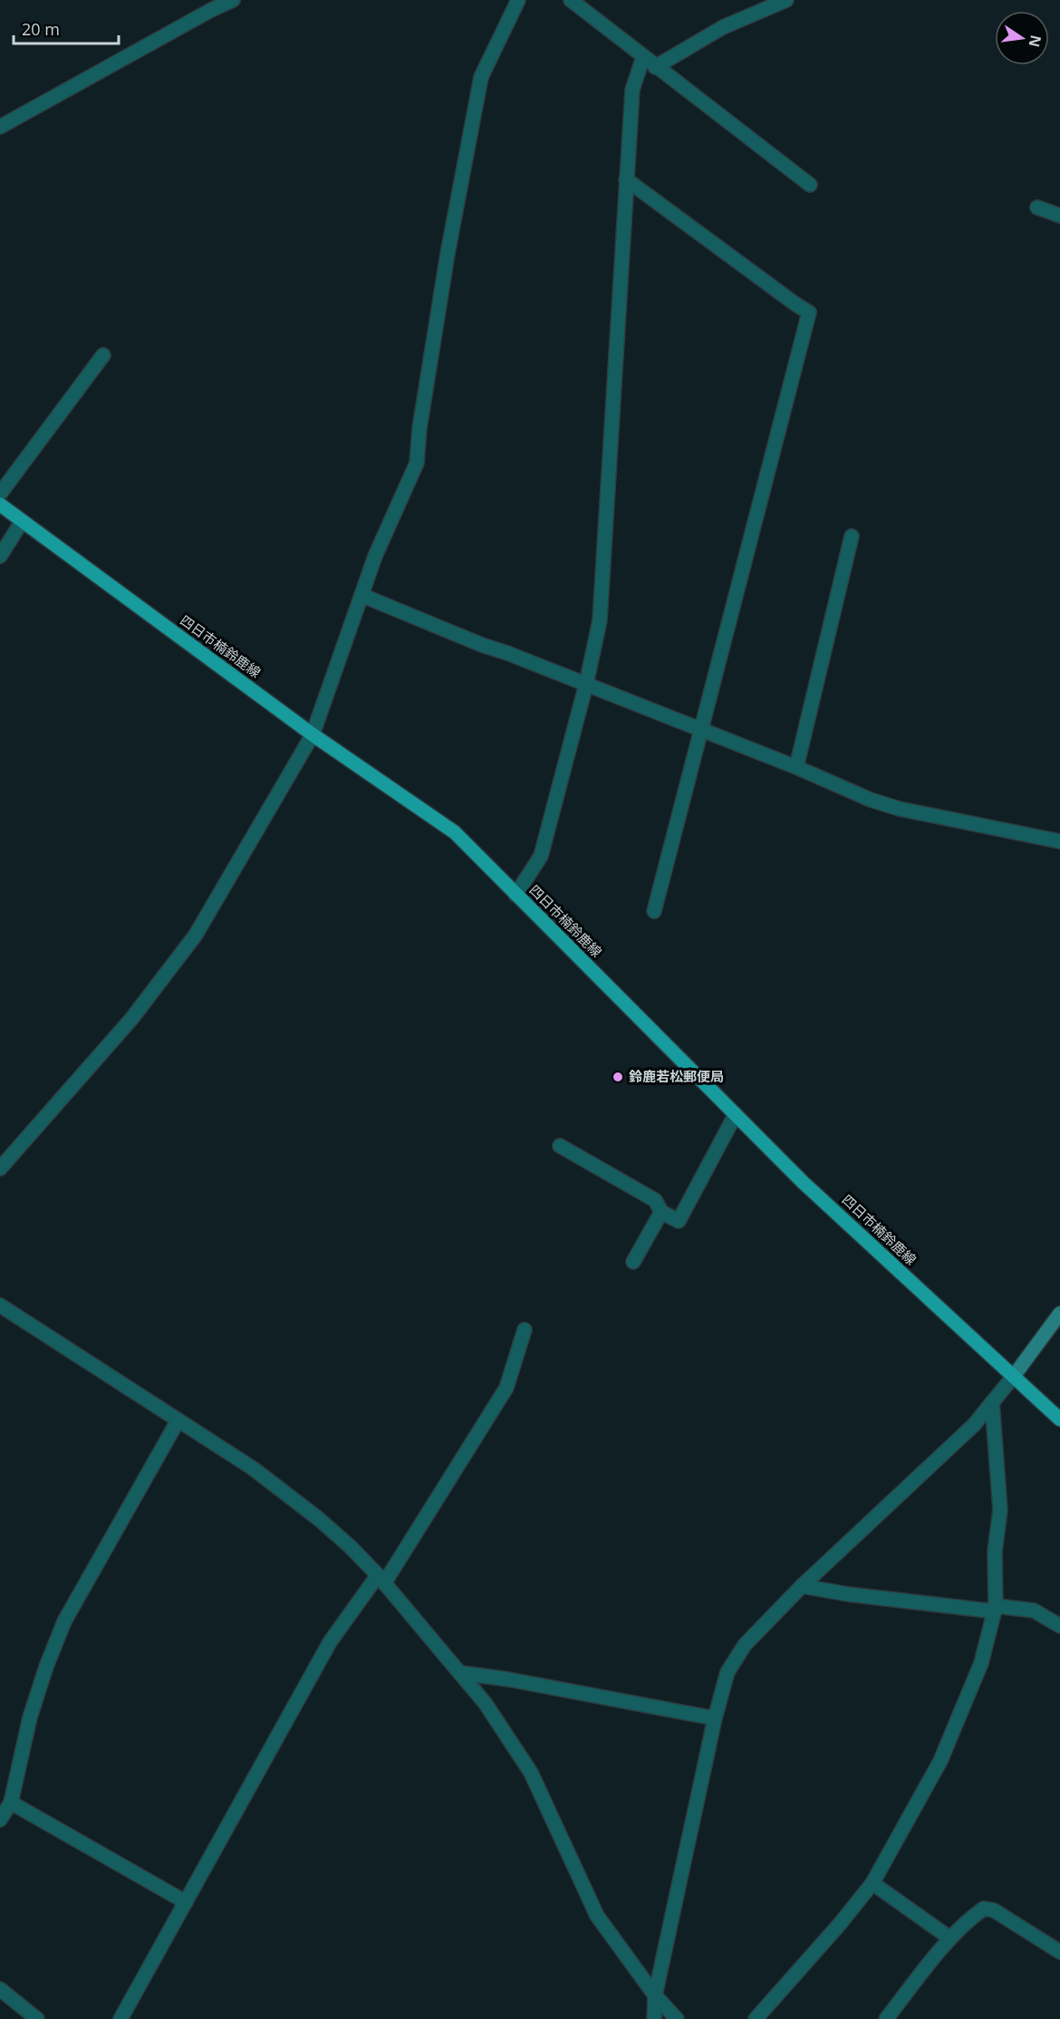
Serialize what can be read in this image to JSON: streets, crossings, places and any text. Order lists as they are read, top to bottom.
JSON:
{
  "streets": {
    "main road": ["四日市楠鈴鹿線"]
  },
  "places": ["鈴鹿若松郵便局"],
  "scale_bar": "20 m",
  "north": "right"
}
